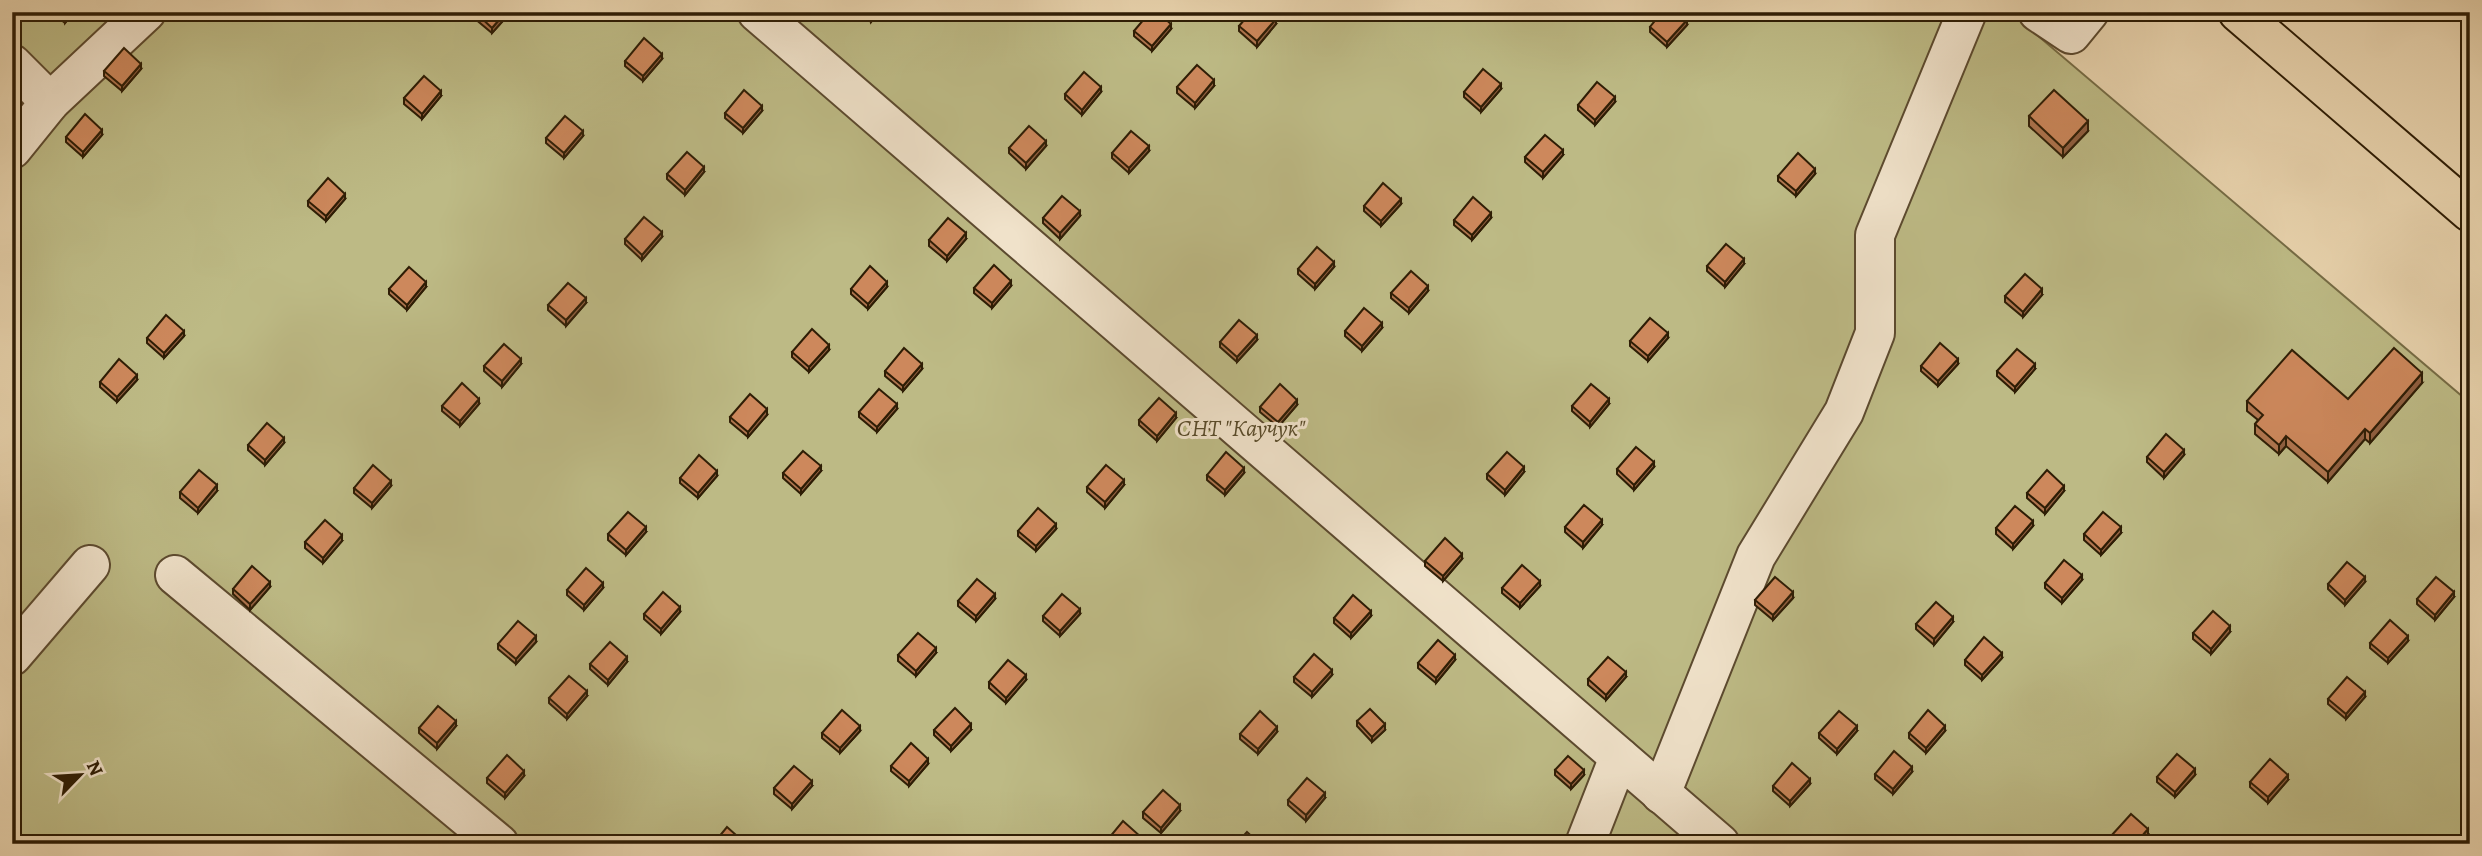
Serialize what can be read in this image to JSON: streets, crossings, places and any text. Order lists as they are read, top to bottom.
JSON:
{
  "parks": ["СНТ \"Каучук\""],
  "north": "top right"
}
